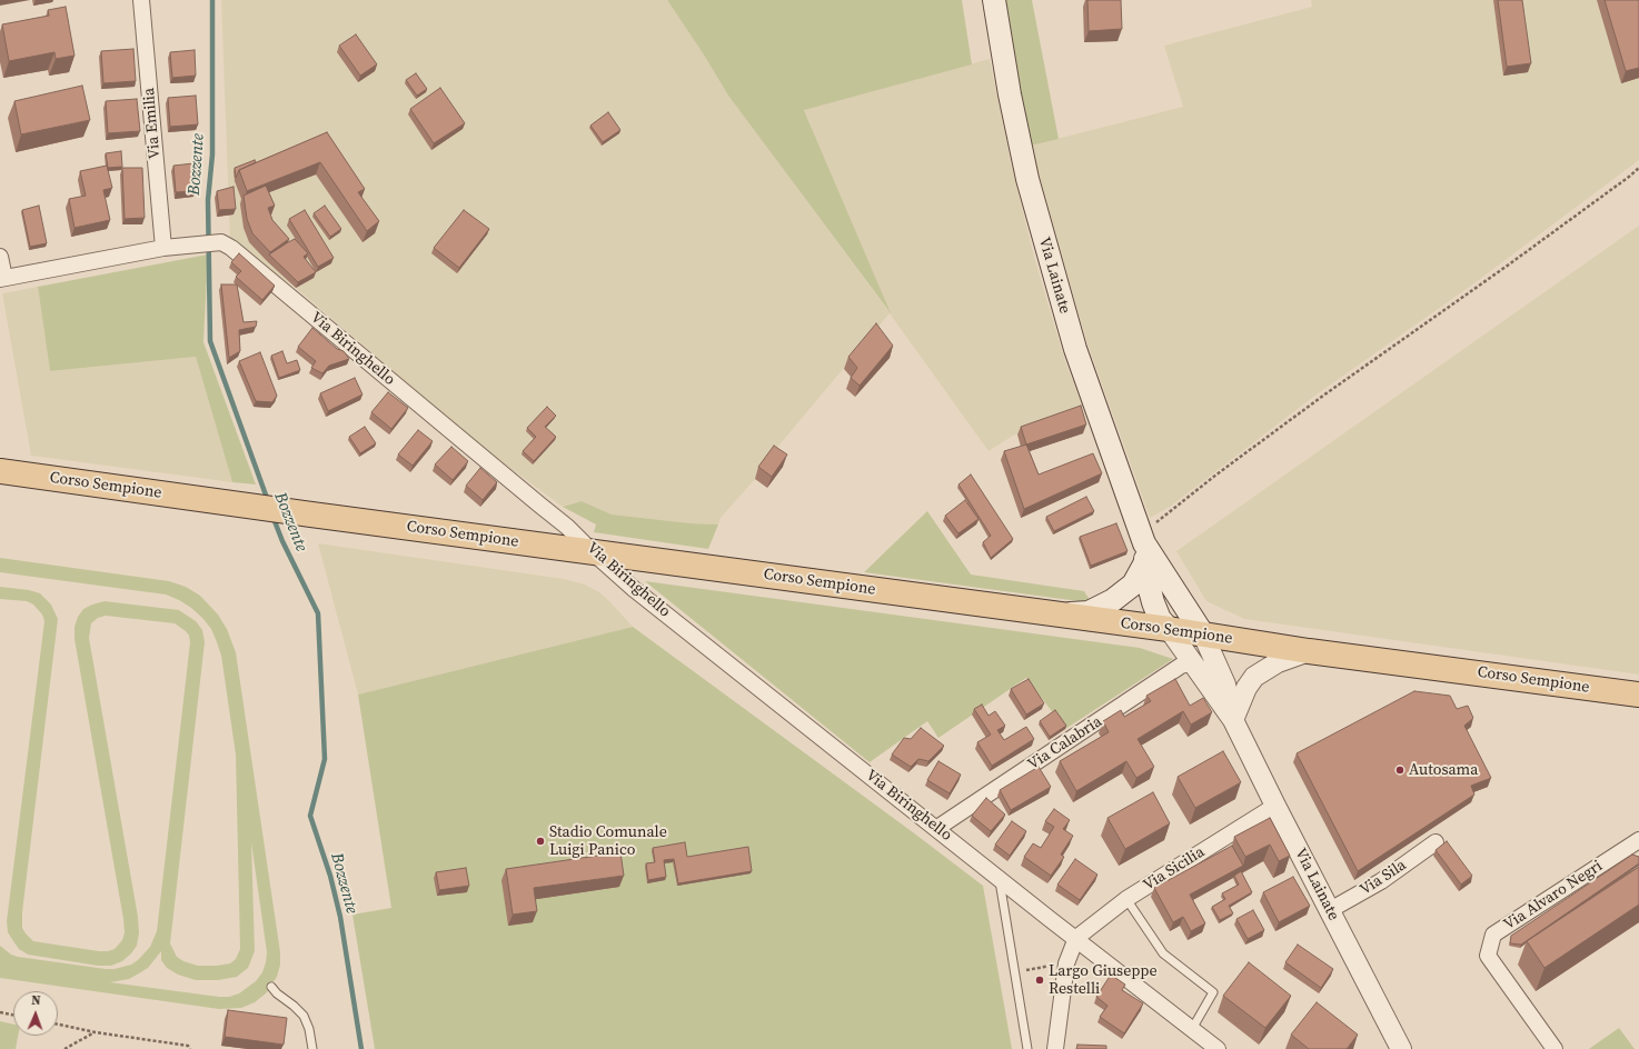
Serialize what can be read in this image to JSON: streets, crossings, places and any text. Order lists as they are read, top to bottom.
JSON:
{
  "streets": {
    "main road": ["Via Lainate", "Corso Sempione"],
    "street": [
      "Via Emilia",
      "Via Biringhello",
      "Via Calabria",
      "Via Sicilia",
      "Via Sila",
      "Via Alvaro Negri"
    ]
  },
  "crossings": [
    ["Via Emilia", "Via Biringhello"],
    ["Via Lainate", "Corso Sempione"],
    ["Via Lainate", "Via Calabria"],
    ["Via Lainate", "Via Sicilia"],
    ["Via Lainate", "Via Sila"],
    ["Via Biringhello", "Corso Sempione"],
    ["Via Biringhello", "Via Calabria"],
    ["Via Biringhello", "Via Sicilia"]
  ],
  "water": ["Bozzente"],
  "places": ["Autosama", "Stadio Comunale Luigi Panico", "Largo Giuseppe Restelli"],
  "north": "top"
}
